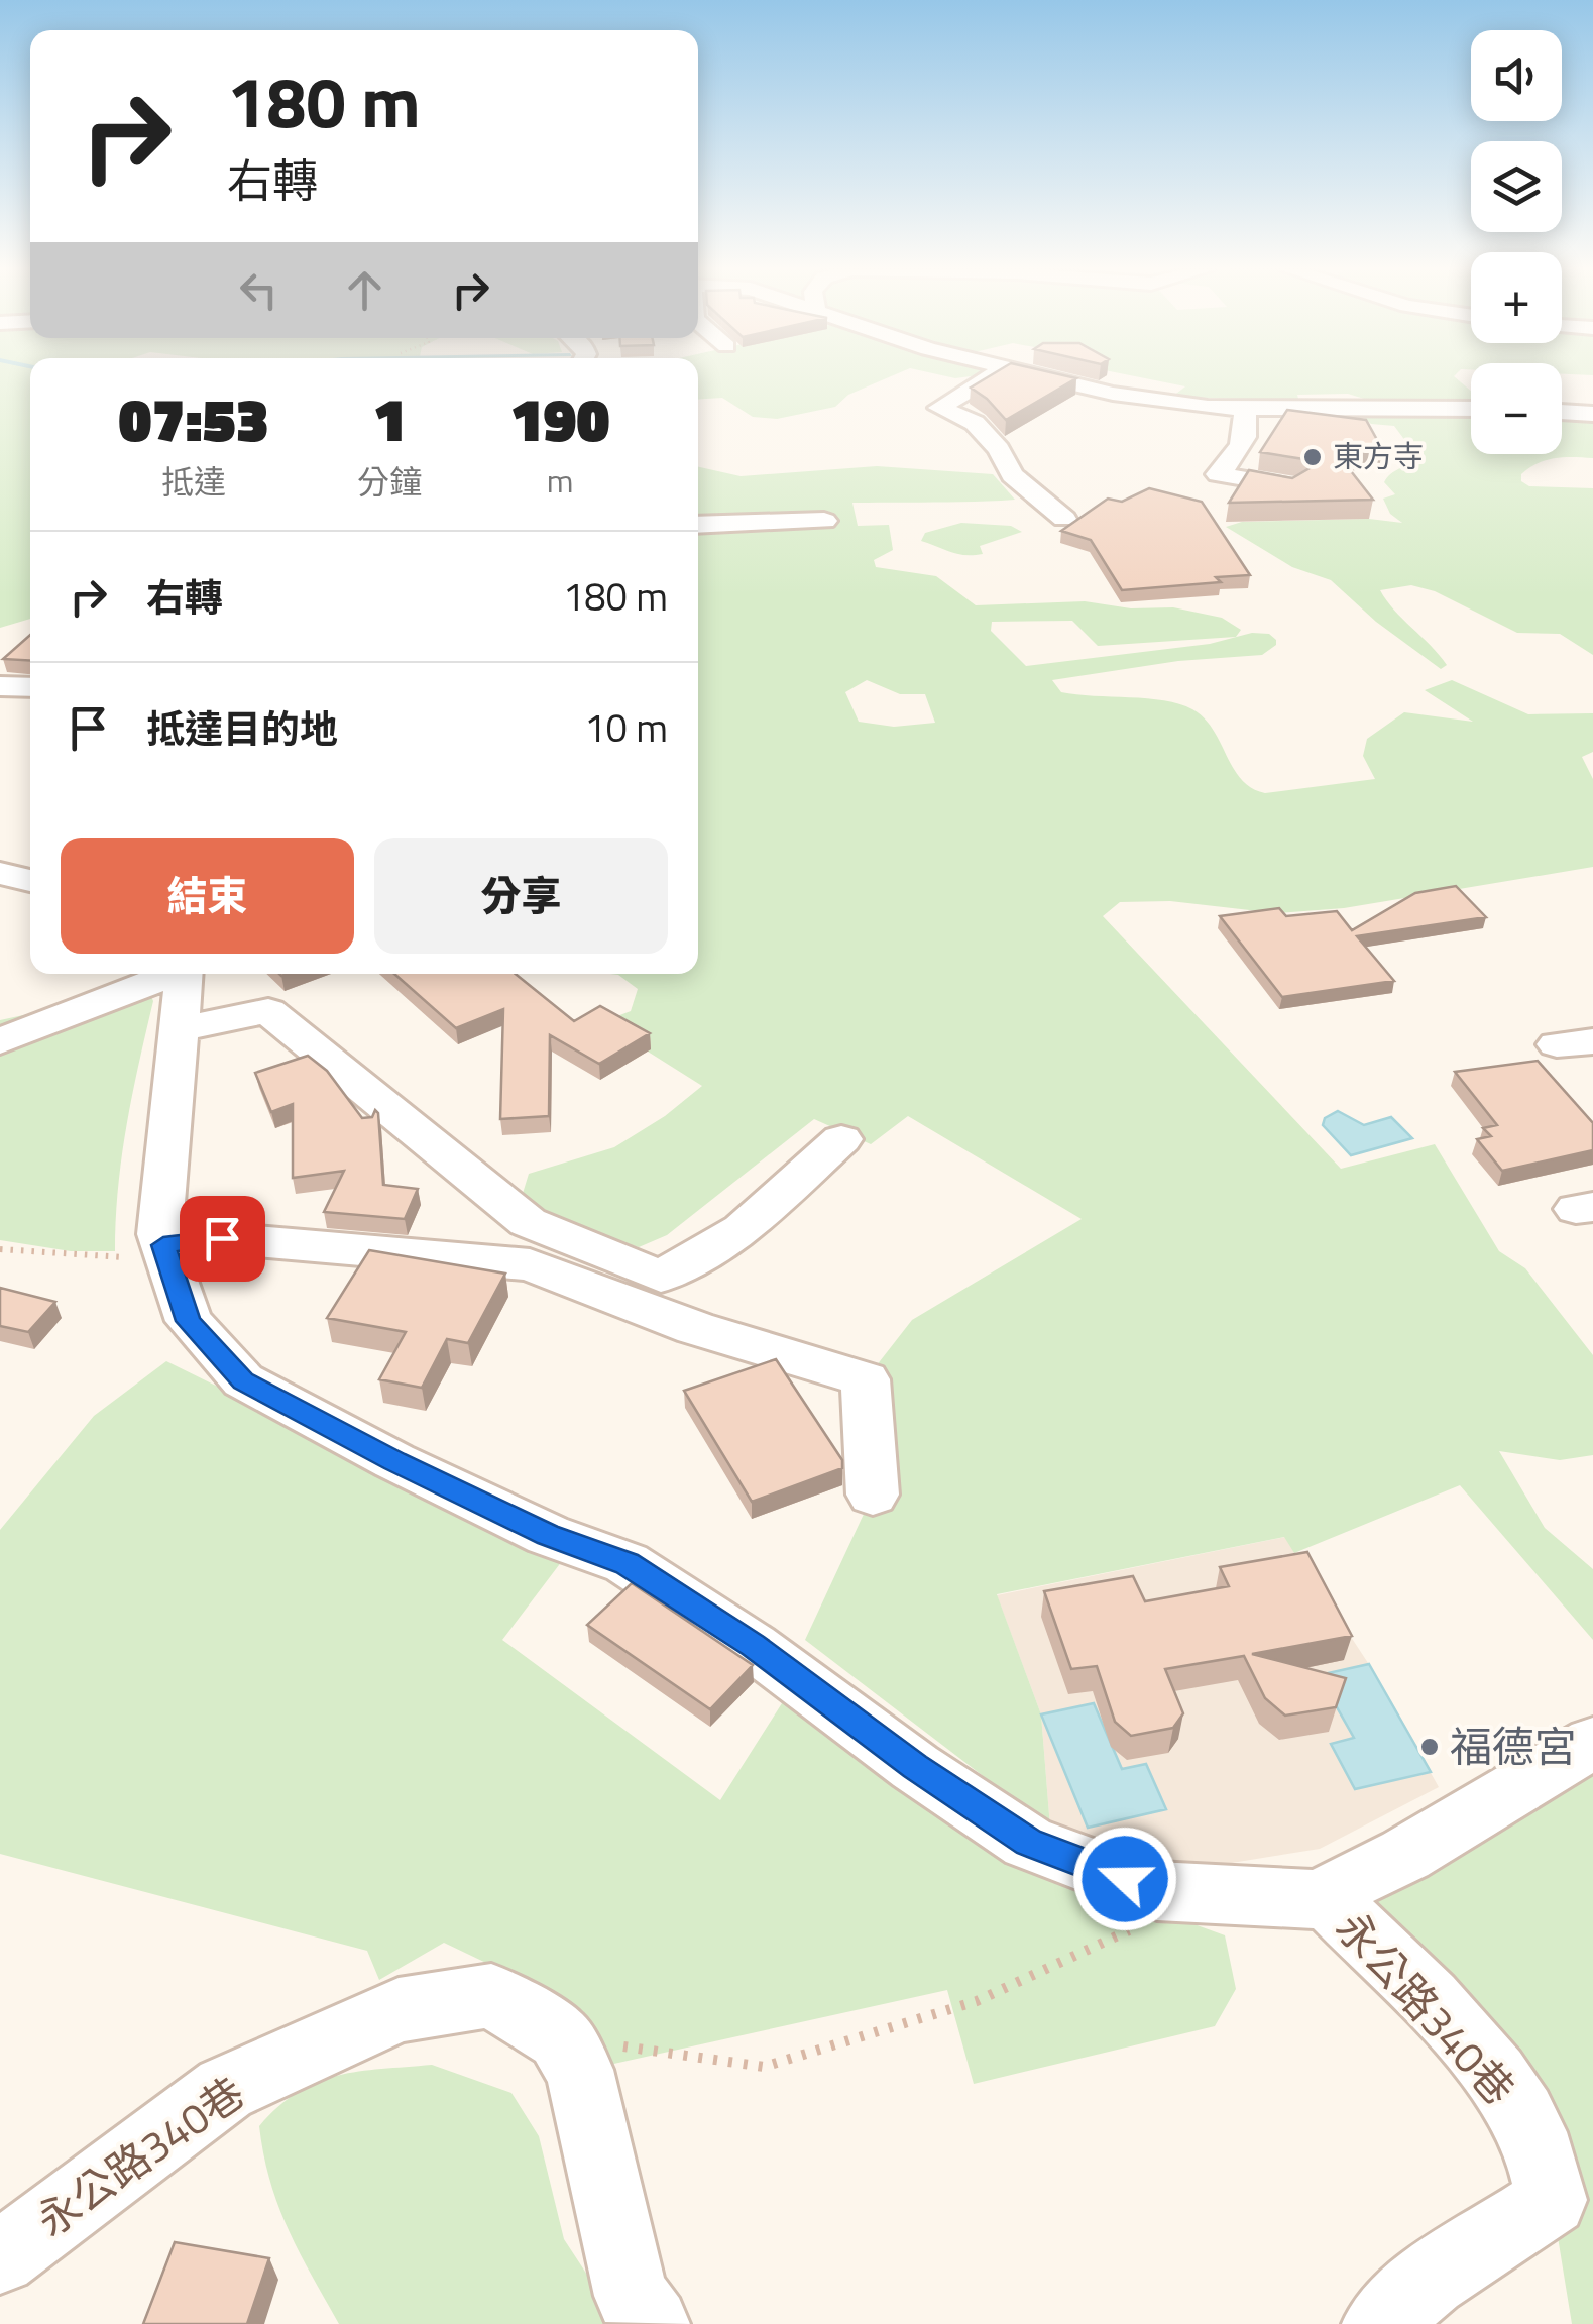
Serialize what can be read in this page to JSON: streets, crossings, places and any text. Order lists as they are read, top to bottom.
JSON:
{
  "streets": {
    "street": ["永公路340巷"]
  },
  "places": ["東方寺", "福德宮"],
  "page": {
    "map_buttons": ["+", "−"],
    "turn": ["180 m", "右轉"],
    "eta": [
      "07:53",
      "抵達",
      "1",
      "分鐘",
      "190",
      "m"
    ],
    "list": [
      {
        "name": "右轉",
        "value": "180 m"
      },
      {
        "name": "抵達目的地",
        "value": "10 m"
      }
    ],
    "buttons": ["結束", "分享"]
  }
}
